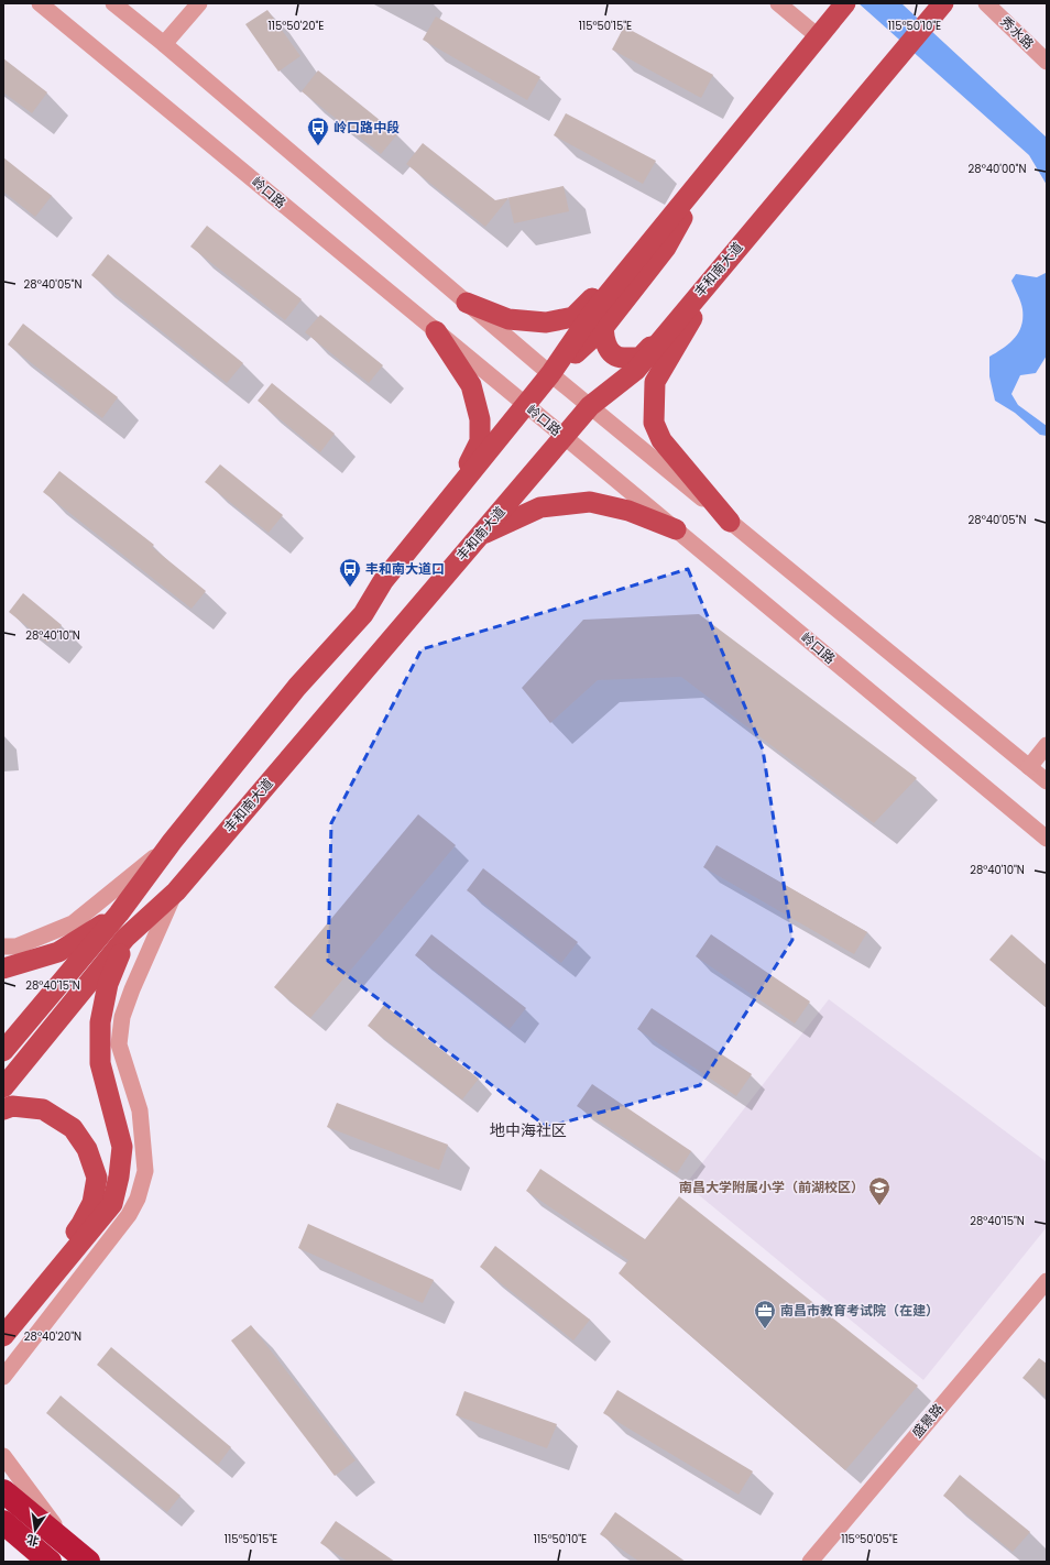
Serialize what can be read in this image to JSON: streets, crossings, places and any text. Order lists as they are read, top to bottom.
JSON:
{
  "streets": {
    "main road": ["丰和南大道"],
    "street": ["秀水路", "岭口路", "盛景路"]
  },
  "crossings": [
    ["岭口路", "丰和南大道"]
  ],
  "districts": ["地中海社区"],
  "places": {
    "bus stop": ["岭口路中段", "丰和南大道口"],
    "school or university": ["南昌大学附属小学（前湖校区）"],
    "office": ["南昌市教育考试院（在建）"]
  },
  "north": "bottom",
  "coordinates": [
    "115°50'20\"E",
    "115°50'15\"E",
    "115°50'10\"E",
    "28°40'00\"N",
    "28°40'05\"N",
    "28°40'10\"N",
    "28°40'15\"N",
    "28°40'20\"N",
    "115°50'05\"E"
  ]
}
